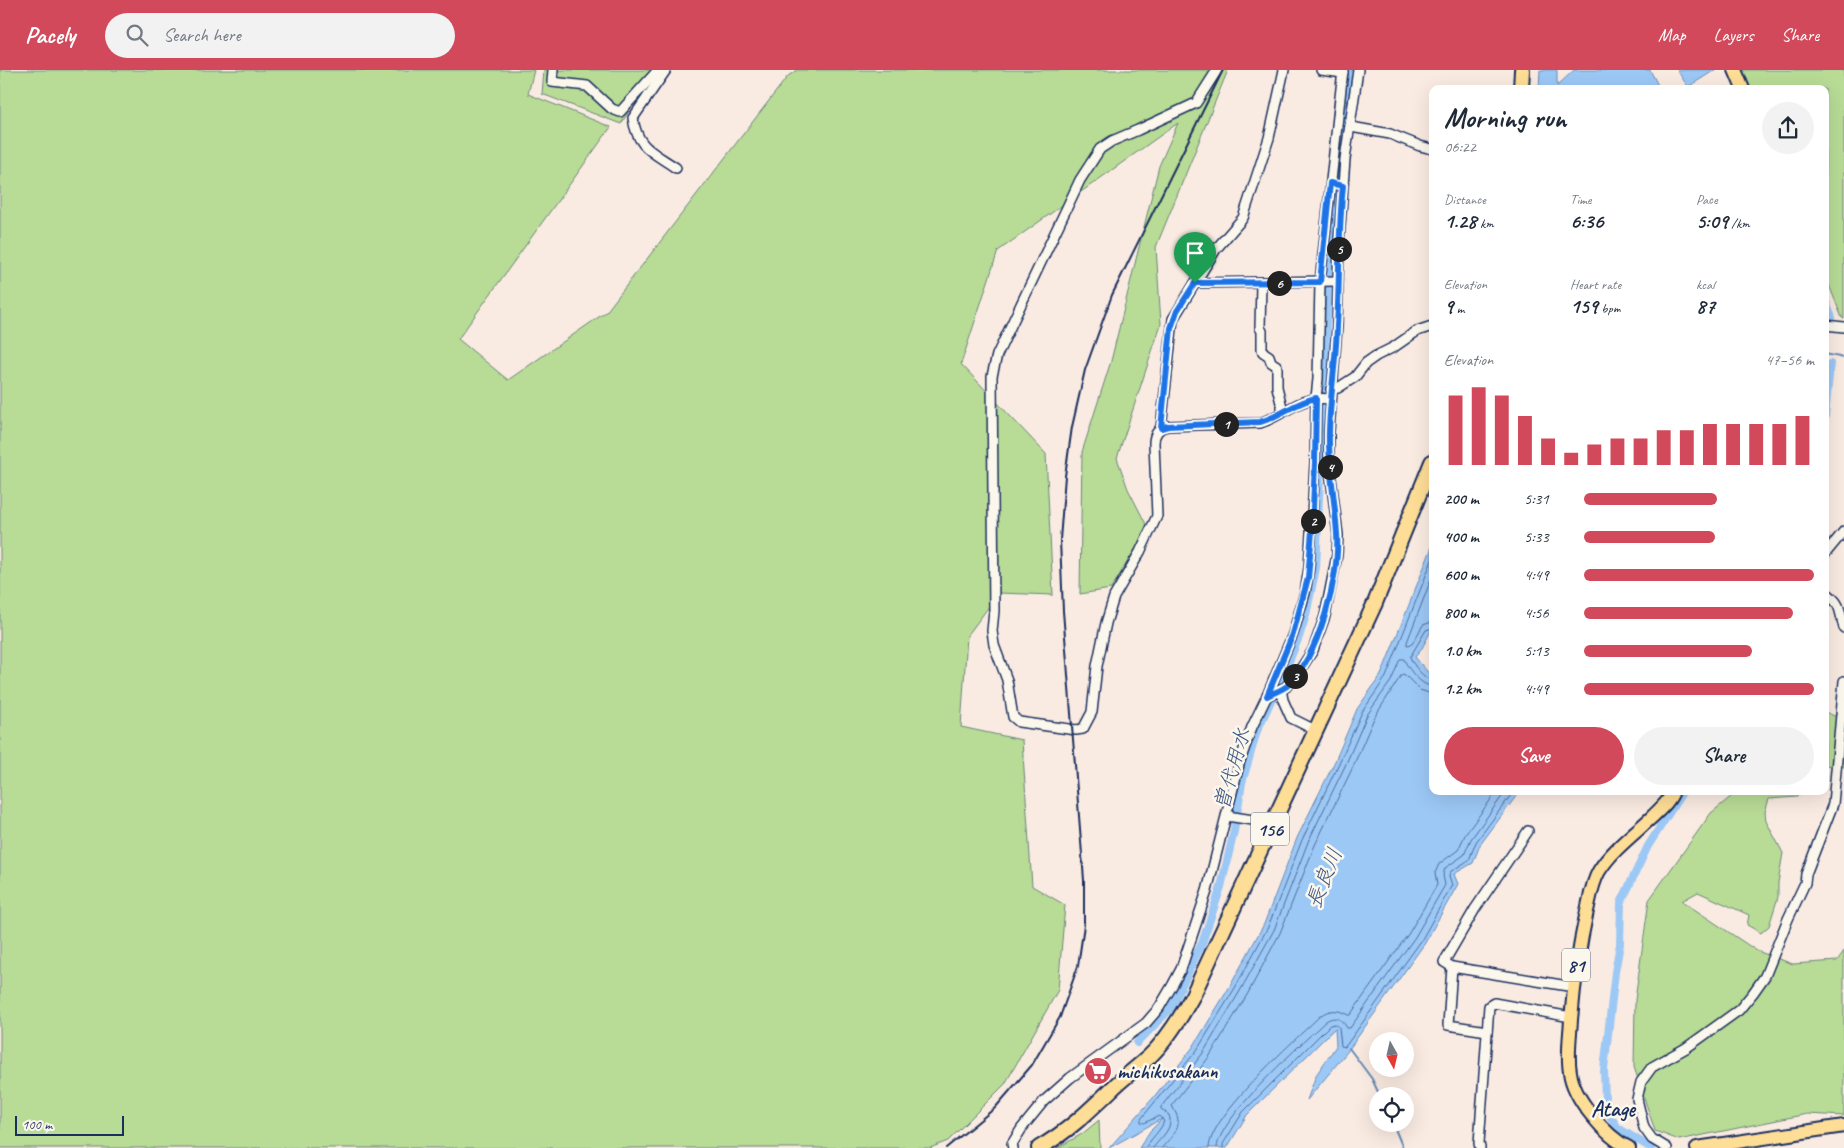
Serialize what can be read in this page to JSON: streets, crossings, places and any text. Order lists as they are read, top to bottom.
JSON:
{
  "streets": {
    "highway": ["156"],
    "main road": ["81"]
  },
  "districts": ["Atage"],
  "water": ["曽代用水", "長良川"],
  "places": {
    "supermarket": ["michikusakann"]
  },
  "scale_bar": "100 m",
  "north": "bottom",
  "page": {
    "header": "Pacely",
    "search": "Search here",
    "nav": ["Map", "Layers", "Share"],
    "heading": ["Morning run", "06:22"],
    "stats": [
      ["Distance", "1.28 km"],
      ["Time", "6:36"],
      ["Pace", "5:09 /km"],
      ["Elevation", "9 m"],
      ["Heart rate", "159 bpm"],
      ["kcal", "87"]
    ],
    "pins": [
      "5",
      "6",
      "1",
      "4",
      "2",
      "3"
    ],
    "chart": ["Elevation", "47–56 m"],
    "list": [
      {
        "name": "200 m",
        "note": "5:31"
      },
      {
        "name": "400 m",
        "note": "5:33"
      },
      {
        "name": "600 m",
        "note": "4:49"
      },
      {
        "name": "800 m",
        "note": "4:56"
      },
      {
        "name": "1.0 km",
        "note": "5:13"
      },
      {
        "name": "1.2 km",
        "note": "4:49"
      }
    ],
    "buttons": ["Save", "Share"],
    "scale": "100 m"
  }
}
